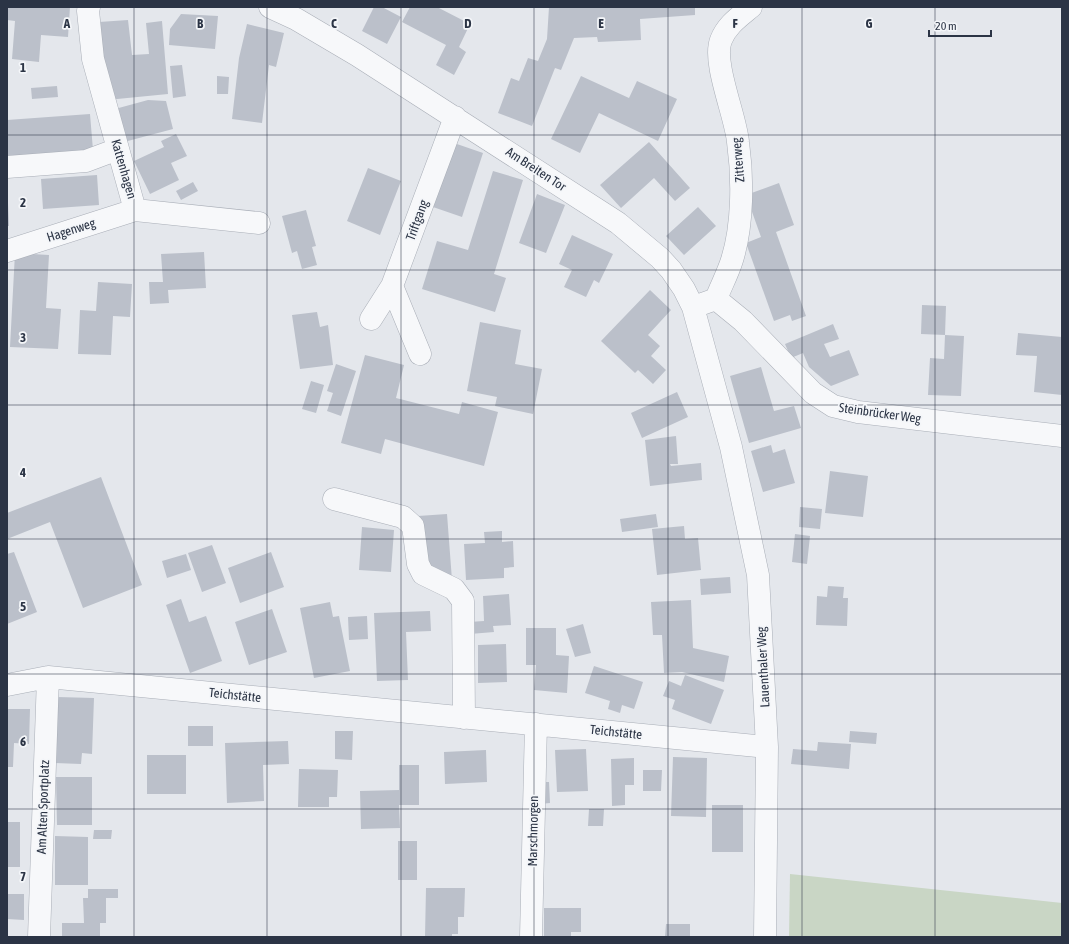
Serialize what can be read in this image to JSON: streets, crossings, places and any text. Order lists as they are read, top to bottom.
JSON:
{
  "streets": {
    "street": [
      "Zitterweg",
      "Kattenhagen",
      "Am Breiten Tor",
      "Triftgang",
      "Hagenweg",
      "Steinbrücker Weg",
      "Lauenthaler Weg",
      "Teichstätte",
      "Am Alten Sportplatz",
      "Marschmorgen"
    ]
  },
  "crossings": [
    ["Zitterweg", "Steinbrücker Weg"],
    ["Kattenhagen", "Hagenweg"],
    ["Am Breiten Tor", "Triftgang"],
    ["Am Breiten Tor", "Lauenthaler Weg"],
    ["Lauenthaler Weg", "Teichstätte"],
    ["Teichstätte", "Am Alten Sportplatz"],
    ["Teichstätte", "Marschmorgen"]
  ],
  "scale_bar": "20 m",
  "grid": {
    "columns": [
      "A",
      "B",
      "C",
      "D",
      "E",
      "F",
      "G"
    ],
    "rows": [
      "1",
      "2",
      "3",
      "4",
      "5",
      "6",
      "7"
    ]
  }
}
